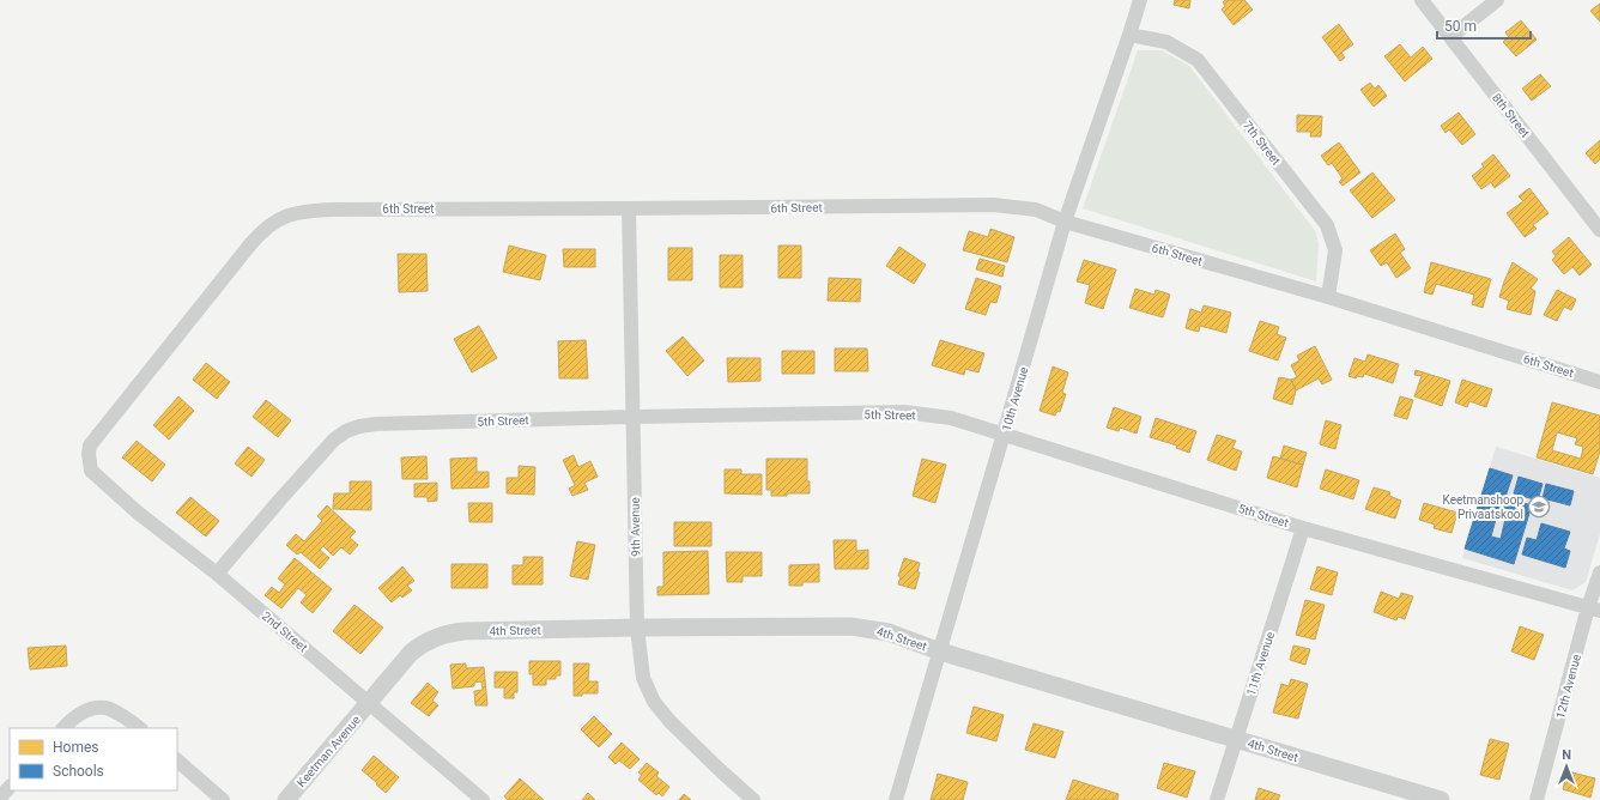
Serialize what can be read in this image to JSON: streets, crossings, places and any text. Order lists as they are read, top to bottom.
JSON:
{
  "streets": {
    "street": [
      "8th Street",
      "7th Street",
      "6th Street",
      "10th Avenue",
      "5th Street",
      "9th Avenue",
      "4th Street",
      "2nd Street",
      "11th Avenue",
      "12th Avenue",
      "Keetman Avenue"
    ]
  },
  "crossings": [
    ["7th Street", "6th Street"],
    ["7th Street", "10th Avenue"],
    ["6th Street", "10th Avenue"],
    ["6th Street", "9th Avenue"],
    ["6th Street", "2nd Street"],
    ["10th Avenue", "5th Street"],
    ["10th Avenue", "4th Street"],
    ["5th Street", "9th Avenue"],
    ["5th Street", "2nd Street"],
    ["5th Street", "11th Avenue"],
    ["5th Street", "12th Avenue"],
    ["9th Avenue", "4th Street"],
    ["4th Street", "2nd Street"],
    ["4th Street", "11th Avenue"],
    ["4th Street", "Keetman Avenue"],
    ["2nd Street", "Keetman Avenue"]
  ],
  "places": {
    "school or university": ["Keetmanshoop Privaatskool"]
  },
  "legend": ["Homes", "Schools"],
  "scale_bar": "50 m",
  "north": "top"
}
